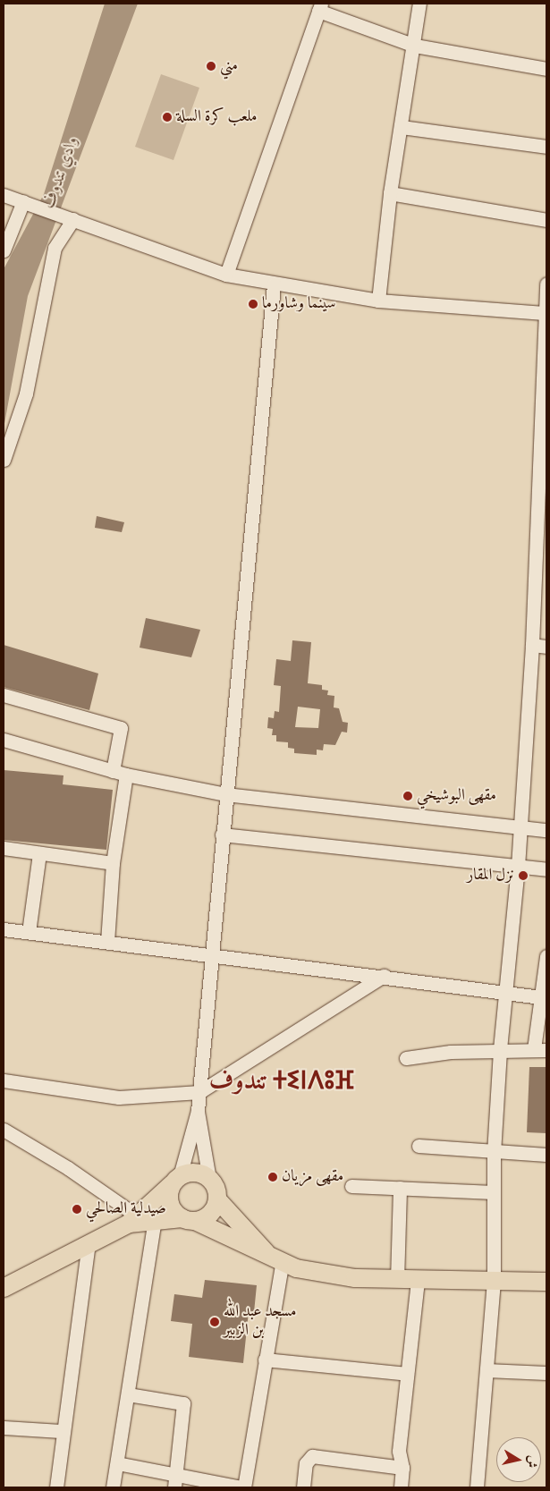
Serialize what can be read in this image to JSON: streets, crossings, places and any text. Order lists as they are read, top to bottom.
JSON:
{
  "districts": ["تندوف ⵜⵉⵏⴷⵓⴼ"],
  "water": ["وادي تندوف"],
  "places": [
    "مني",
    "ملعب كرة السلة",
    "سينما وشاورما",
    "مقهى البوشيخي",
    "نزل المقار",
    "مقهى مزيان",
    "صيدلية الصالحي",
    "مسجد عبد الله بن الزبير"
  ],
  "north": "right"
}
